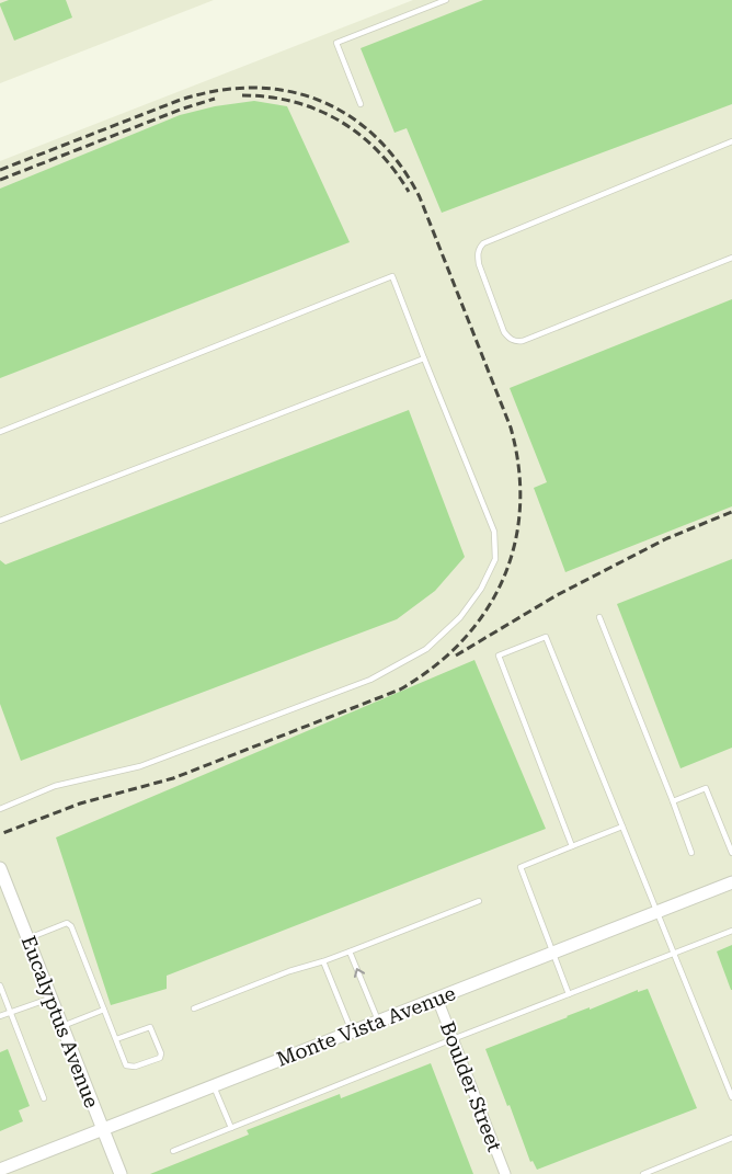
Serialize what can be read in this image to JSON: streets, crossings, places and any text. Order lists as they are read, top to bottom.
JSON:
{
  "streets": {
    "street": ["Eucalyptus Avenue", "Monte Vista Avenue", "Boulder Street"]
  },
  "crossings": [
    ["Eucalyptus Avenue", "Monte Vista Avenue"],
    ["Monte Vista Avenue", "Boulder Street"]
  ]
}
